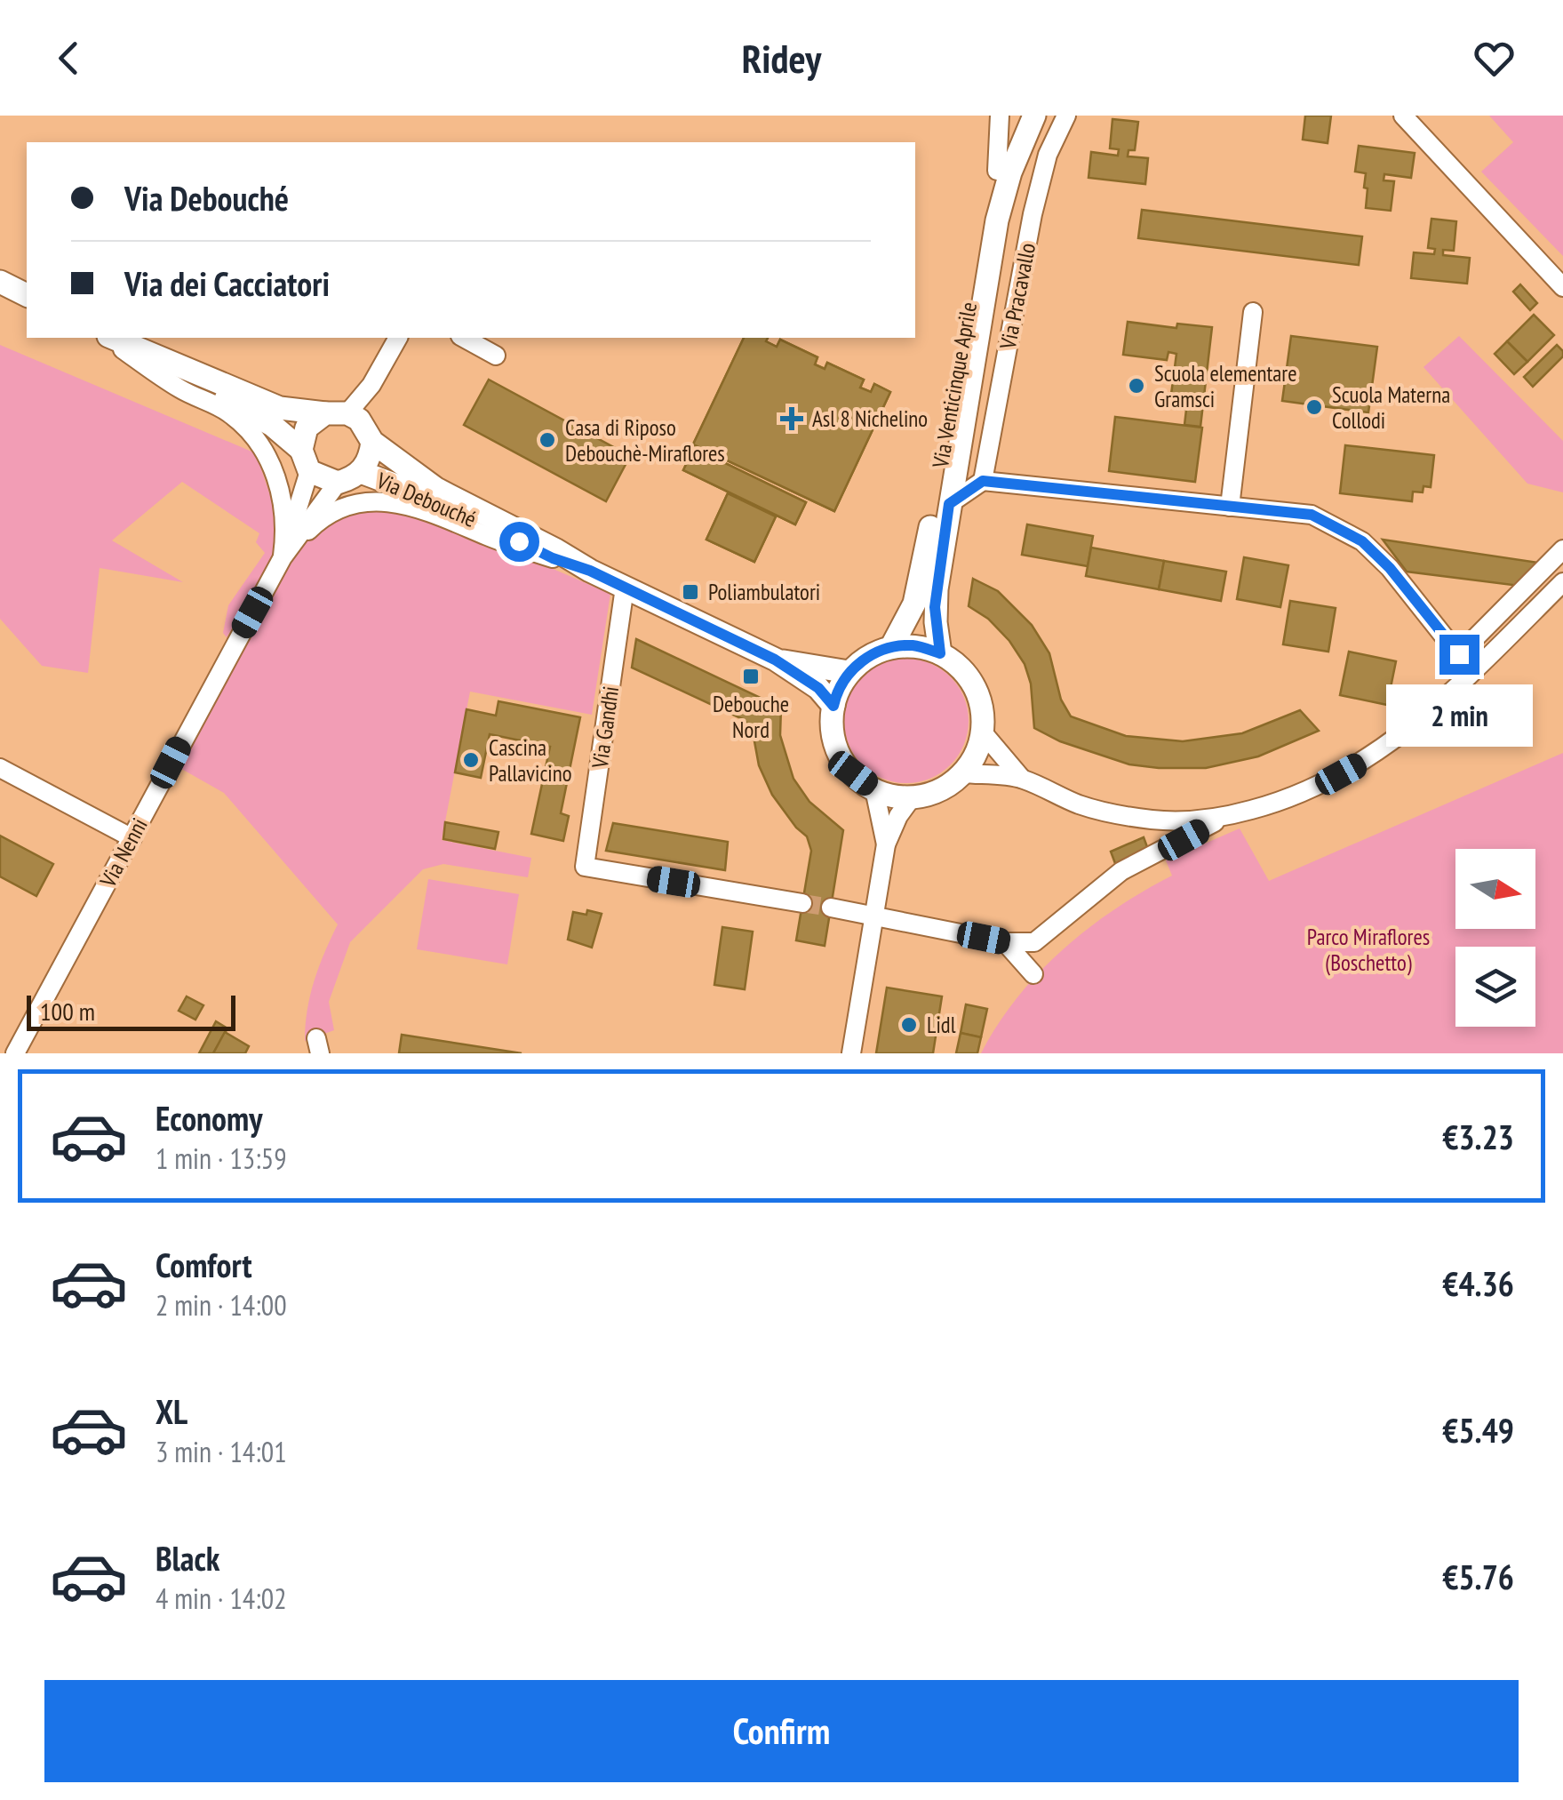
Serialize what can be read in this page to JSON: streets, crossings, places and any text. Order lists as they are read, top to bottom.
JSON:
{
  "streets": {
    "main road": ["Via Venticinque Aprile", "Via Debouché"],
    "street": ["Via Pracavallo", "Via Gandhi", "Via Nenni"]
  },
  "crossings": [
    ["Via Pracavallo", "Via Venticinque Aprile"],
    ["Via Venticinque Aprile", "Via Debouché"],
    ["Via Debouché", "Via Gandhi"],
    ["Via Debouché", "Via Nenni"]
  ],
  "parks": ["Parco Miraflores (Boschetto)"],
  "places": {
    "other": [
      "Scuola elementare Gramsci",
      "Scuola Materna Collodi",
      "Casa di Riposo Debouchè-Miraflores",
      "Cascina Pallavicino",
      "Lidl"
    ],
    "health": ["Asl 8 Nichelino"],
    "transit": ["Poliambulatori", "Debouche Nord"]
  },
  "scale_bar": "100 m",
  "north": "right",
  "page": {
    "header": "Ridey",
    "banner": ["Via Debouché", "Via dei Cacciatori"],
    "bubble": "2 min",
    "scale": "100 m",
    "list": [
      {
        "name": "Economy",
        "note": "1 min · 13:59",
        "value": "€3.23"
      },
      {
        "name": "Comfort",
        "note": "2 min · 14:00",
        "value": "€4.36"
      },
      {
        "name": "XL",
        "note": "3 min · 14:01",
        "value": "€5.49"
      },
      {
        "name": "Black",
        "note": "4 min · 14:02",
        "value": "€5.76"
      }
    ],
    "buttons": "Confirm"
  }
}
